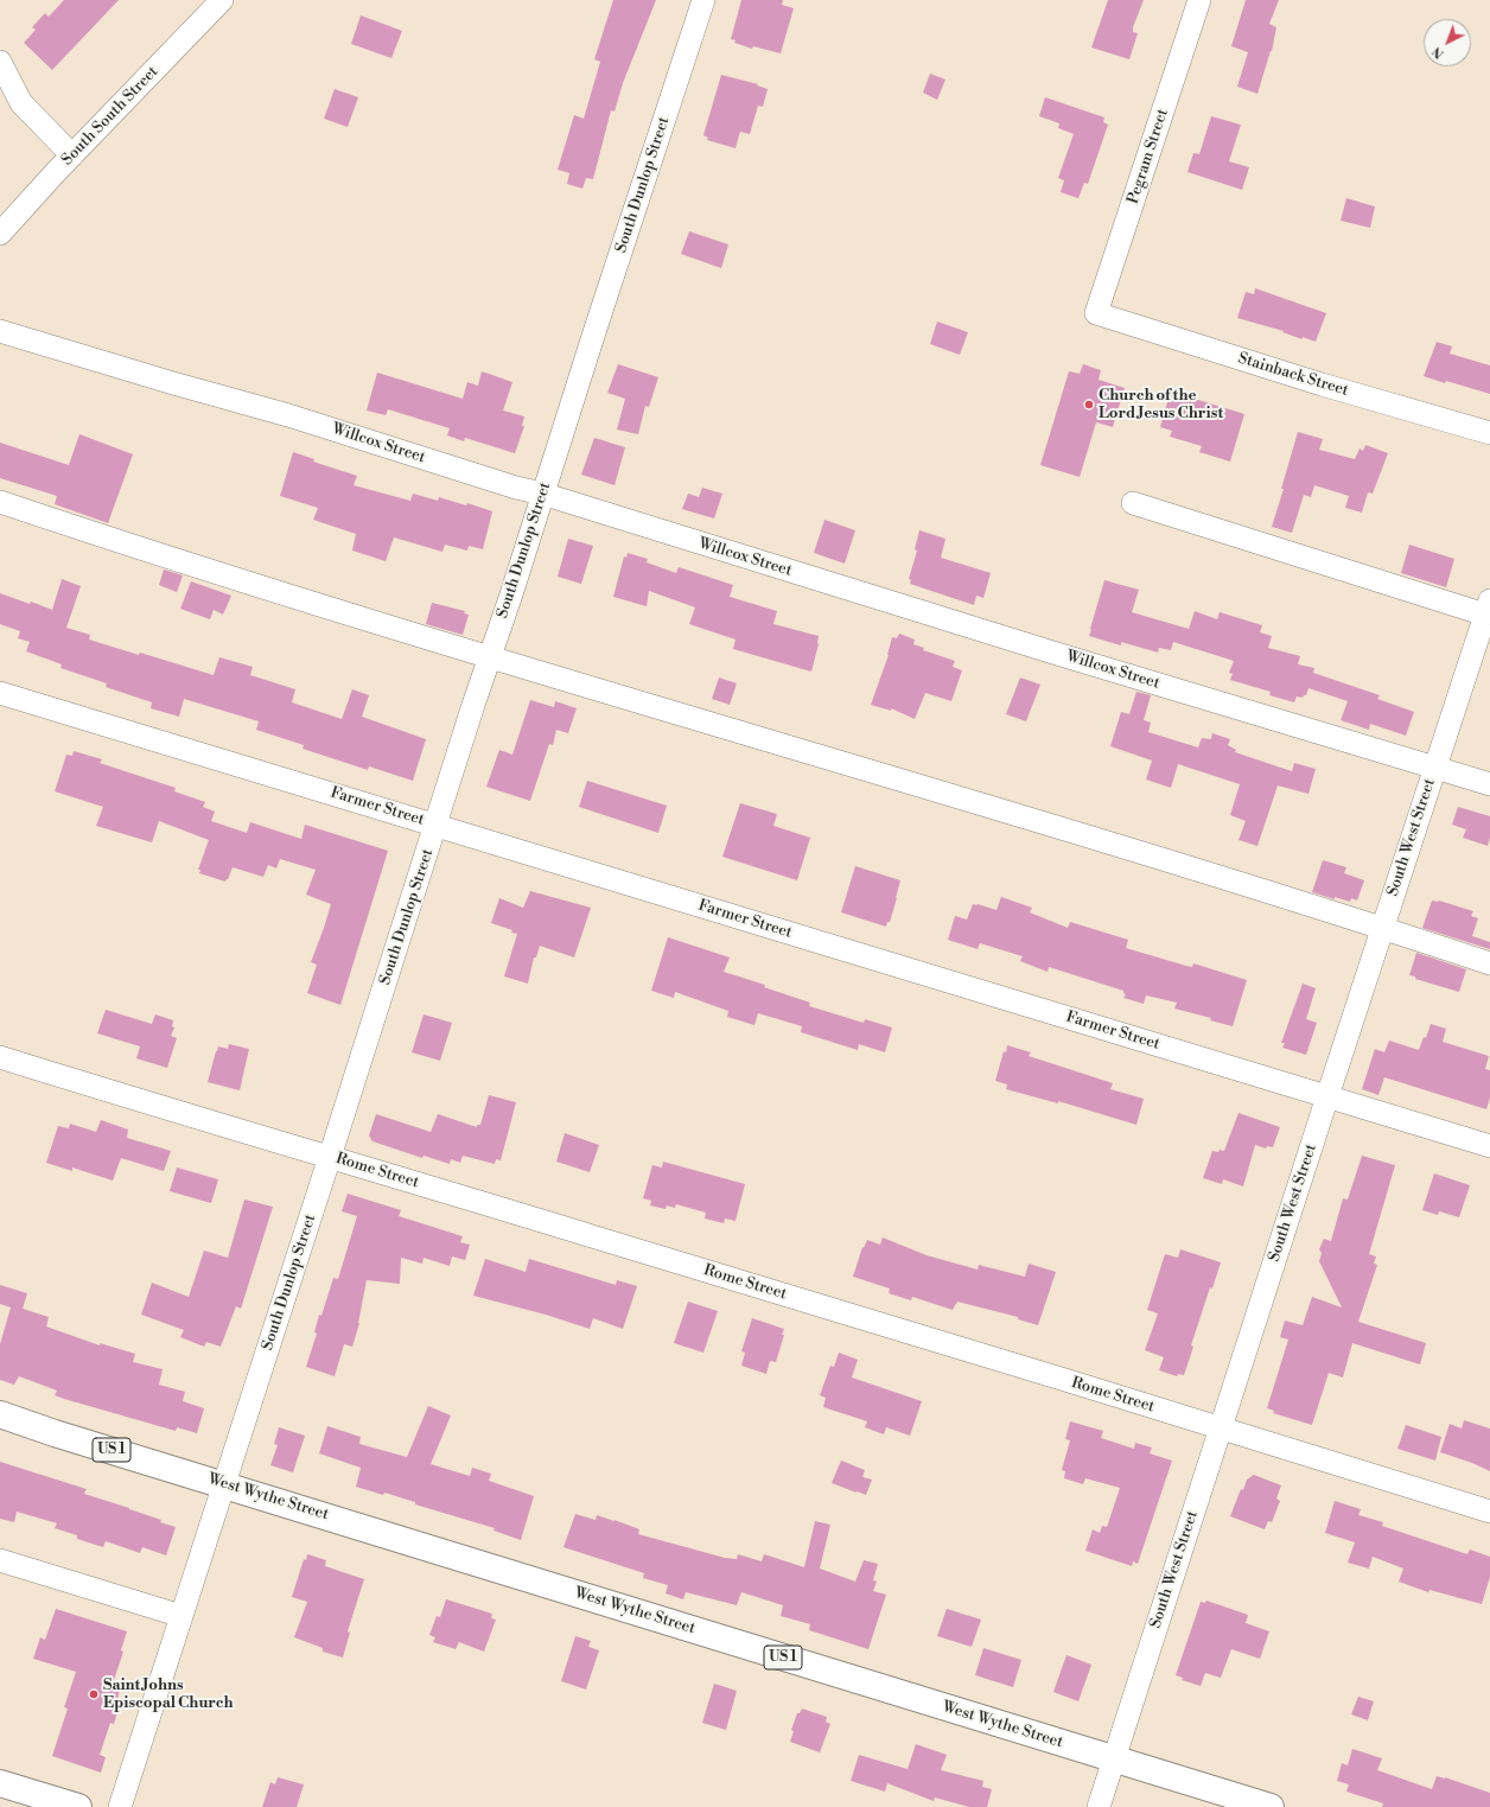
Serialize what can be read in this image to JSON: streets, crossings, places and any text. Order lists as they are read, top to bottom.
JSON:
{
  "streets": {
    "main road": ["US 1", "West Wythe Street"],
    "street": [
      "South South Street",
      "Pegram Street",
      "South Dunlop Street",
      "Stainback Street",
      "Willcox Street",
      "Farmer Street",
      "South West Street",
      "Rome Street"
    ]
  },
  "crossings": [
    ["Pegram Street", "Stainback Street"],
    ["South Dunlop Street", "Willcox Street"],
    ["South Dunlop Street", "Farmer Street"],
    ["South Dunlop Street", "Rome Street"],
    ["South Dunlop Street", "West Wythe Street"],
    ["Willcox Street", "South West Street"],
    ["Farmer Street", "South West Street"],
    ["South West Street", "Rome Street"],
    ["South West Street", "West Wythe Street"]
  ],
  "places": ["Church of the Lord Jesus Christ", "Saint Johns Episcopal Church"],
  "north": "bottom left"
}
